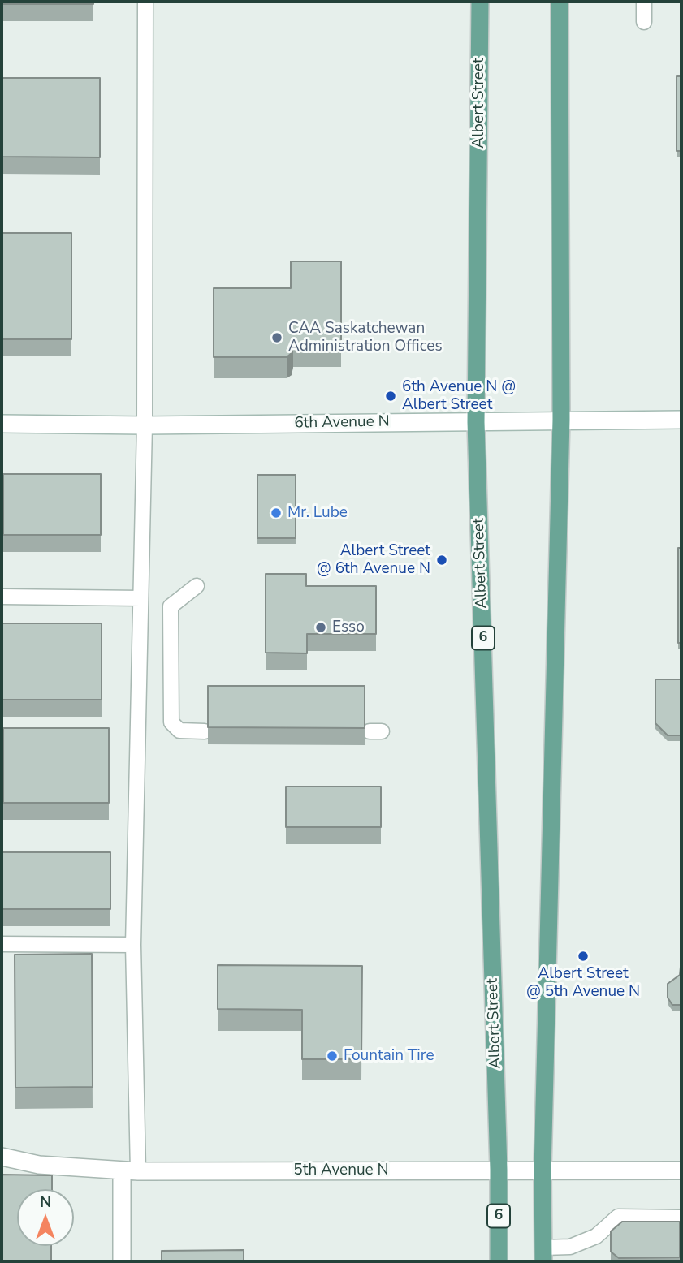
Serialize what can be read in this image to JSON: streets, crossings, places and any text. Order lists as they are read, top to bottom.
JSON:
{
  "streets": {
    "main road": ["Albert Street", "6"],
    "street": ["6th Avenue N", "5th Avenue N"]
  },
  "crossings": [
    ["Albert Street", "6th Avenue N"],
    ["Albert Street", "5th Avenue N"]
  ],
  "places": [
    "CAA Saskatchewan Administration Offices",
    "6th Avenue N @ Albert Street",
    "Mr. Lube",
    "Albert Street @ 6th Avenue N",
    "Esso",
    "Albert Street @ 5th Avenue N",
    "Fountain Tire"
  ],
  "north": "top"
}
